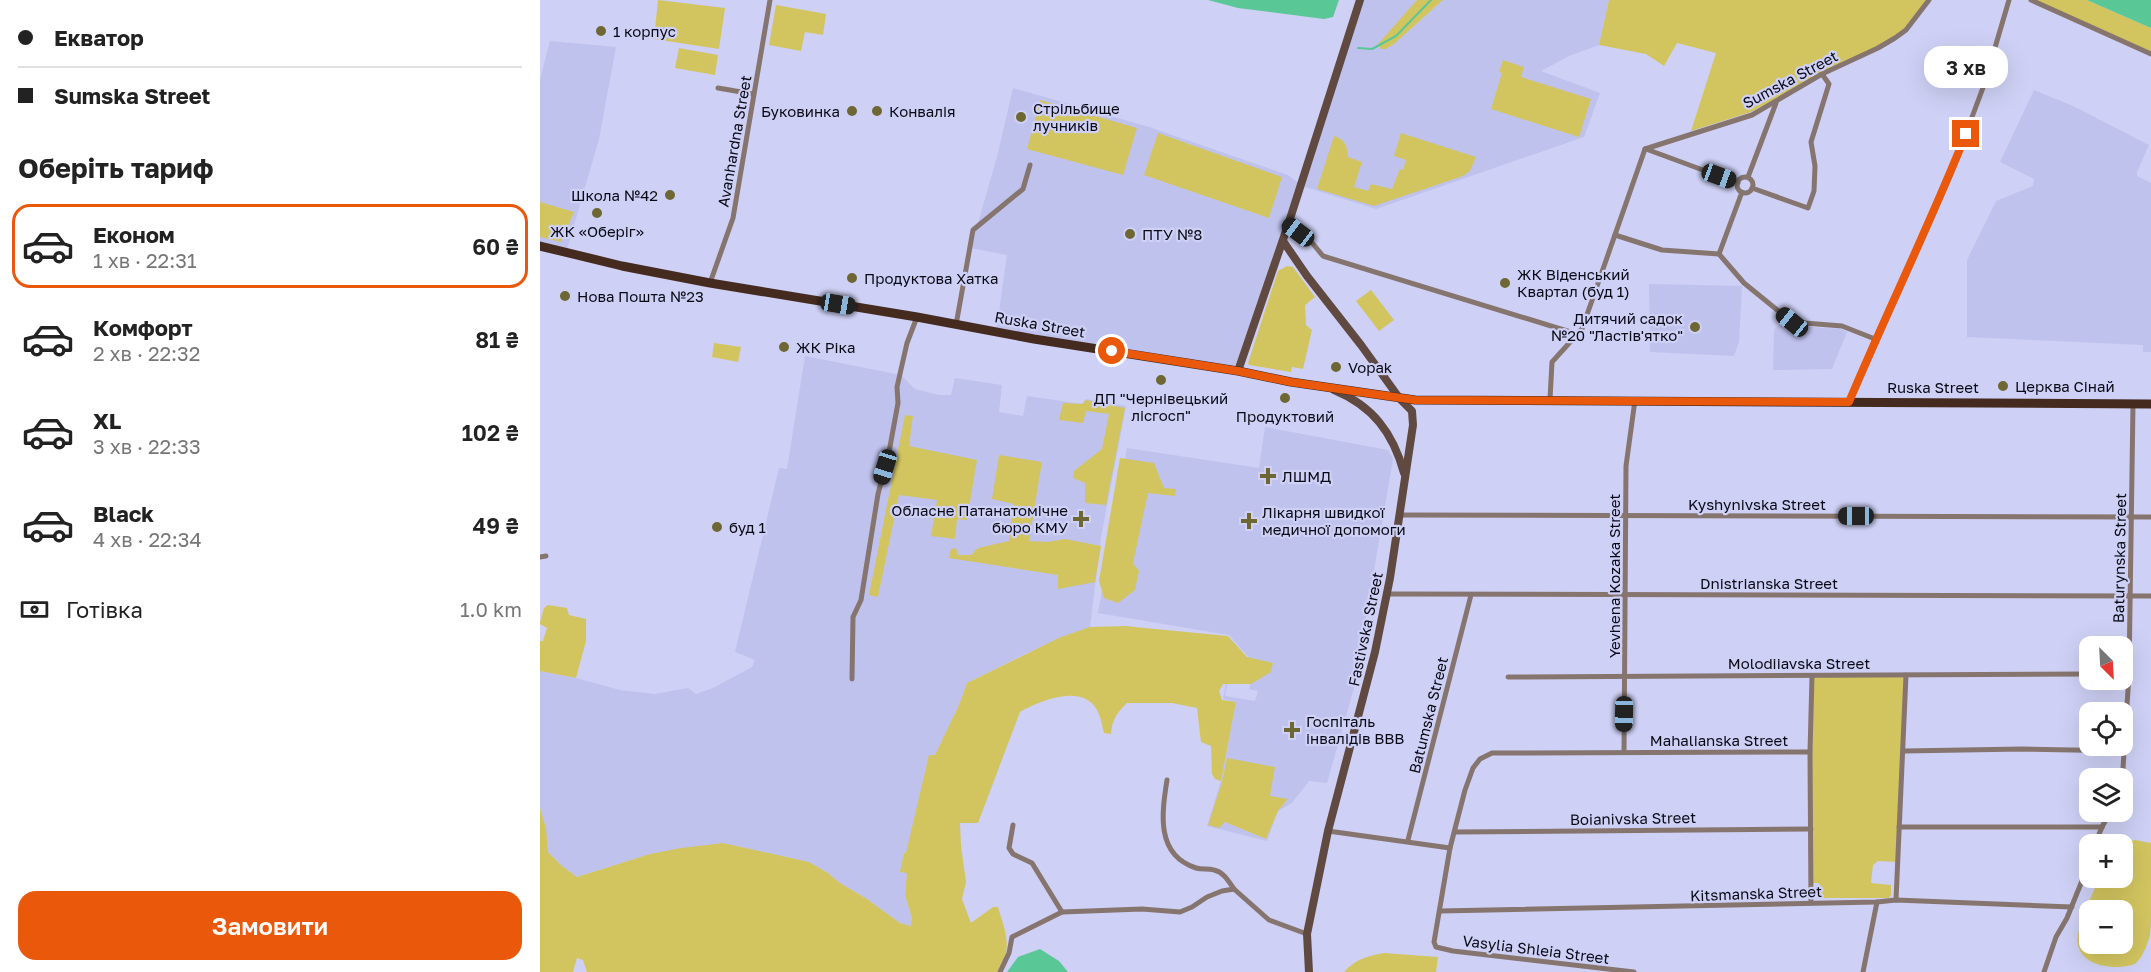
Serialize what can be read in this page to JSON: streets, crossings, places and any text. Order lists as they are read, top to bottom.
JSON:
{
  "streets": {
    "main road": ["Ruska Street", "Fastivska Street"],
    "street": [
      "Sumska Street",
      "Avanhardna Street",
      "Kyshynivska Street",
      "Baturynska Street",
      "Yevhena Kozaka Street",
      "Dnistrianska Street",
      "Molodiiavska Street",
      "Batumska Street",
      "Mahalianska Street",
      "Boianivska Street",
      "Kitsmanska Street",
      "Vasylia Shleia Street"
    ]
  },
  "crossings": [
    ["Avanhardna Street", "Ruska Street"],
    ["Ruska Street", "Baturynska Street"],
    ["Ruska Street", "Yevhena Kozaka Street"],
    ["Ruska Street", "Fastivska Street"],
    ["Kyshynivska Street", "Baturynska Street"],
    ["Kyshynivska Street", "Yevhena Kozaka Street"],
    ["Kyshynivska Street", "Fastivska Street"],
    ["Baturynska Street", "Dnistrianska Street"],
    ["Yevhena Kozaka Street", "Dnistrianska Street"],
    ["Yevhena Kozaka Street", "Molodiiavska Street"],
    ["Yevhena Kozaka Street", "Mahalianska Street"],
    ["Dnistrianska Street", "Fastivska Street"],
    ["Dnistrianska Street", "Batumska Street"],
    ["Mahalianska Street", "Boianivska Street"],
    ["Kitsmanska Street", "Vasylia Shleia Street"]
  ],
  "places": {
    "other": [
      "1 корпус",
      "Буковинка",
      "Конвалія",
      "Стрільбище лучників",
      "Школа №42",
      "ЖК «Оберіг»",
      "ПТУ №8",
      "Продуктова Хатка",
      "ЖК Віденський Квартал (буд 1)",
      "Нова Пошта №23",
      "Дитячий садок №20 \"Ластів'ятко\"",
      "ЖК Ріка",
      "Vopak",
      "ДП \"Чернівецький лісгосп\"",
      "Церква Сінай",
      "Продуктовий",
      "буд 1"
    ],
    "health": [
      "ЛШМД",
      "Обласне Патанатомічне бюро КМУ",
      "Лікарня швидкої медичної допомоги",
      "Госпіталь інвалідів ВВВ"
    ]
  },
  "north": "bottom right",
  "page": {
    "banner": ["Екватор", "Sumska Street"],
    "bubble": "3 хв",
    "heading": "Оберіть тариф",
    "list": [
      {
        "name": "Економ",
        "note": "1 хв · 22:31",
        "value": "60 ₴"
      },
      {
        "name": "Комфорт",
        "note": "2 хв · 22:32",
        "value": "81 ₴"
      },
      {
        "name": "XL",
        "note": "3 хв · 22:33",
        "value": "102 ₴"
      },
      {
        "name": "Black",
        "note": "4 хв · 22:34",
        "value": "49 ₴"
      }
    ],
    "pay": ["Готівка", "1.0 km"],
    "map_buttons": ["+", "−"],
    "buttons": "Замовити"
  }
}
